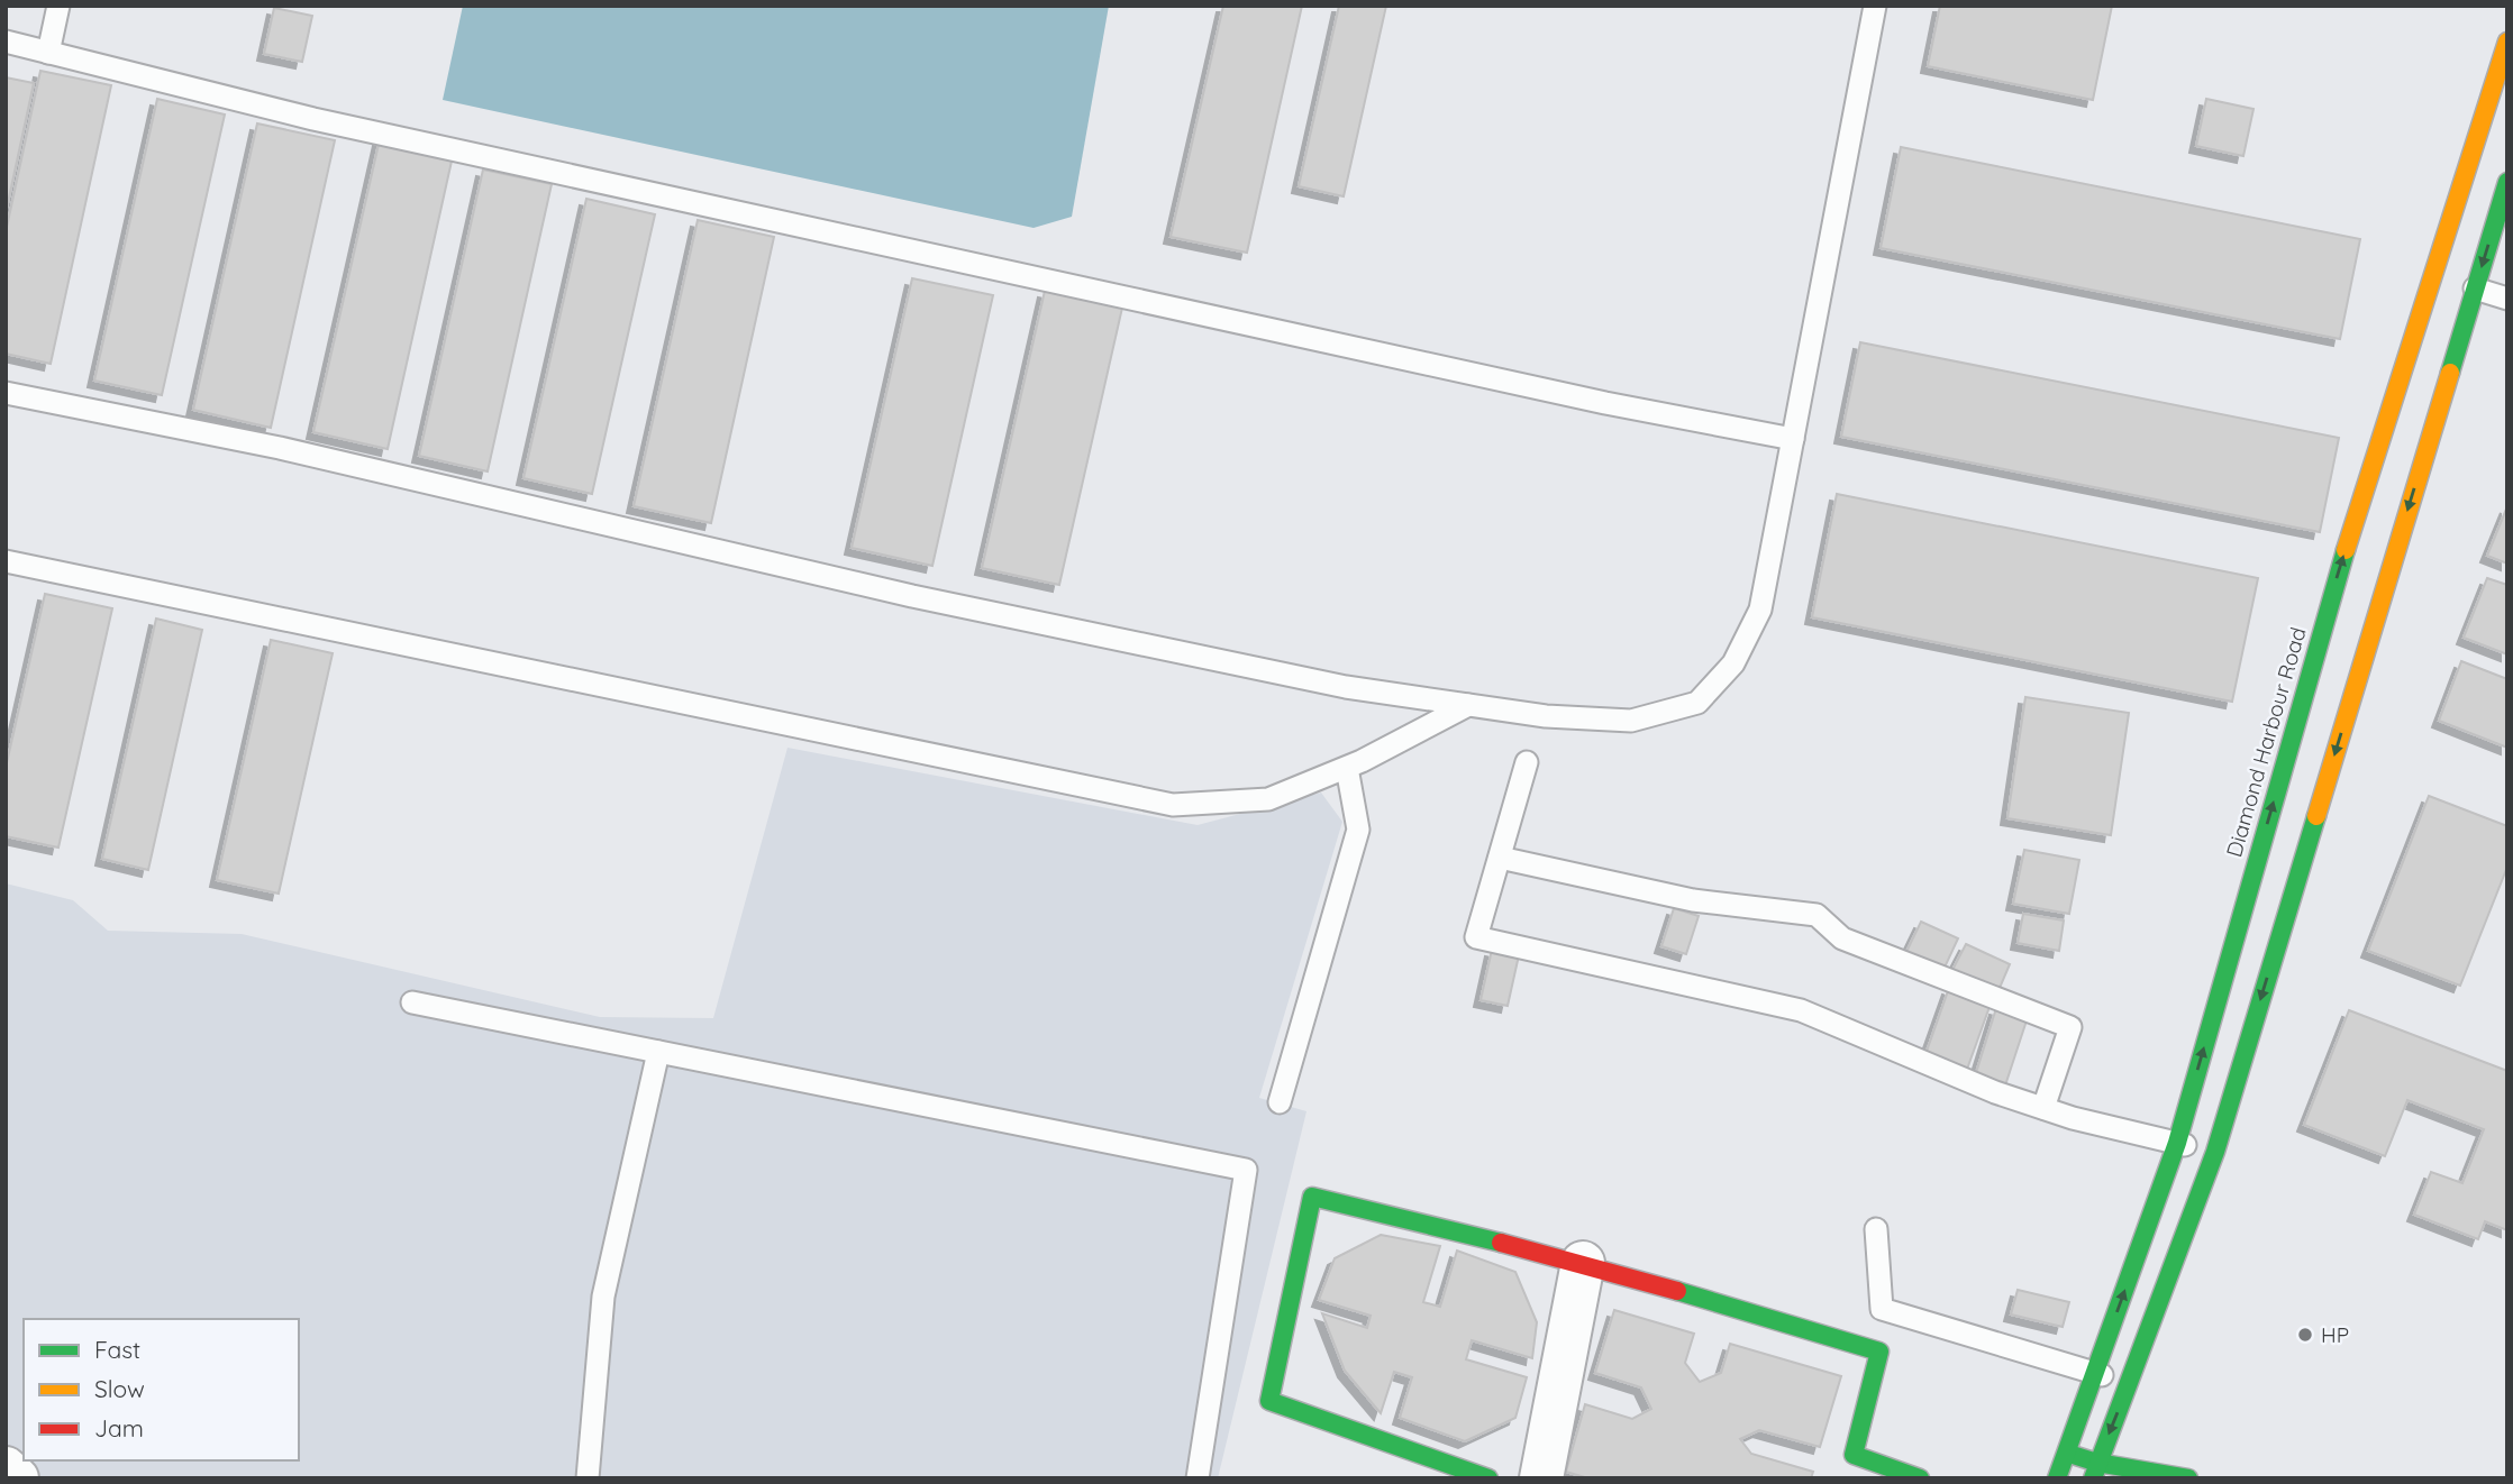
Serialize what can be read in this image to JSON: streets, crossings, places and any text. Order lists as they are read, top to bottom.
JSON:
{
  "streets": {
    "main road": ["Diamond Harbour Road"]
  },
  "places": ["HP"],
  "legend": ["Fast", "Slow", "Jam"]
}
